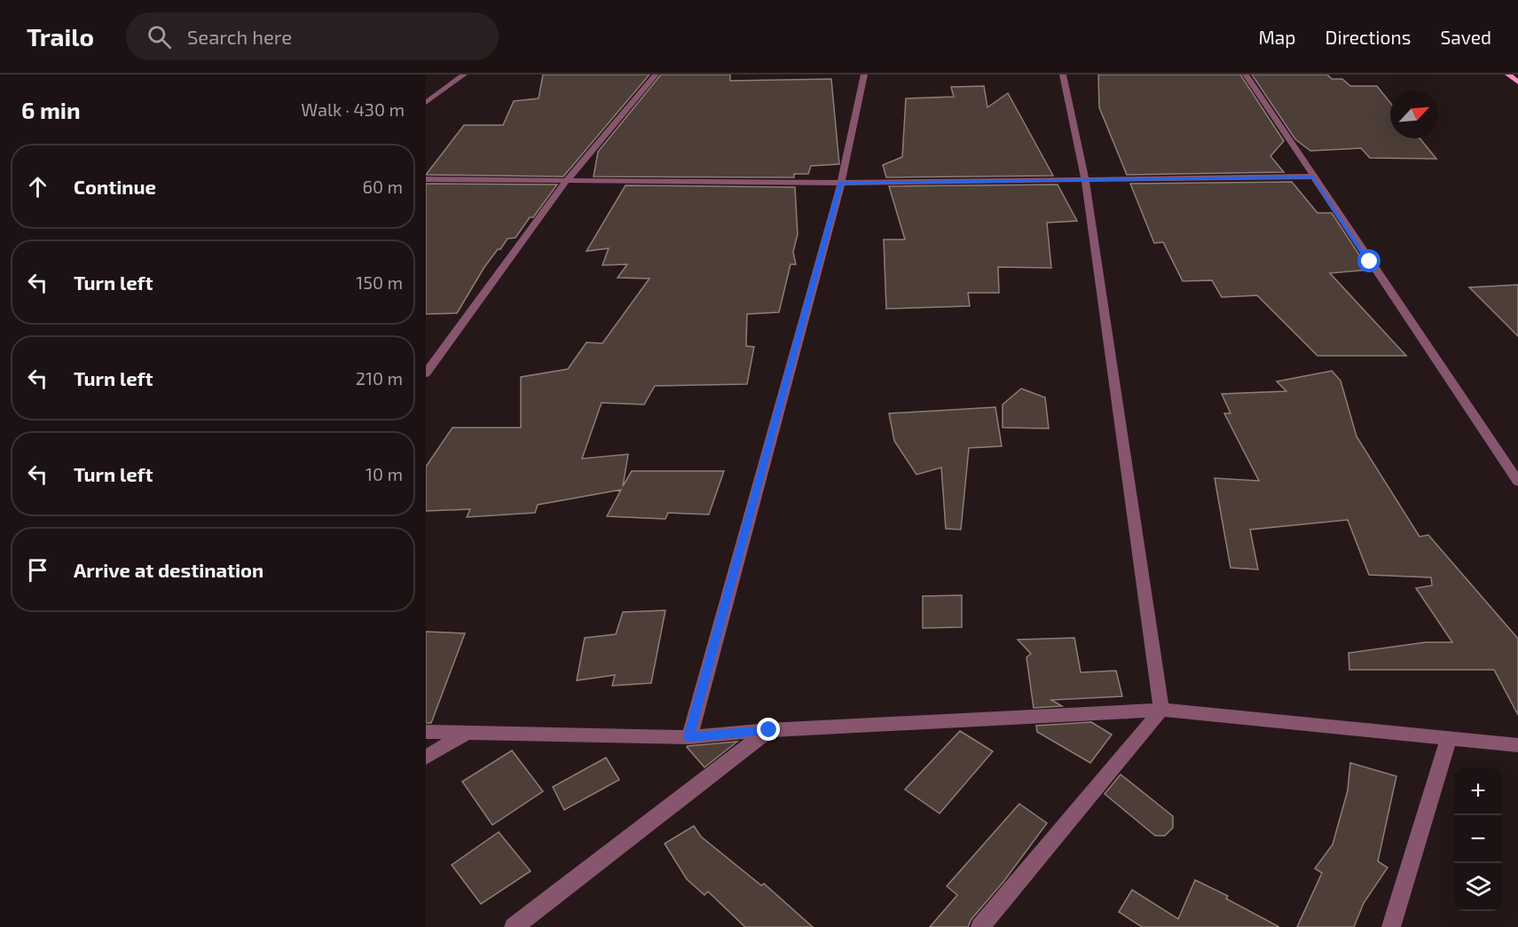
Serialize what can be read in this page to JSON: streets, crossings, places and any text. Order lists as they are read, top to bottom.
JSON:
{
  "north": "top right",
  "page": {
    "header": "Trailo",
    "search": "Search here",
    "nav": ["Map", "Directions", "Saved"],
    "heading": ["6 min", "Walk · 430 m"],
    "list": [
      ["Continue", "60 m"],
      ["Turn left", "150 m"],
      ["Turn left", "210 m"],
      ["Turn left", "10 m"],
      "Arrive at destination"
    ],
    "map_buttons": ["+", "−"]
  }
}
